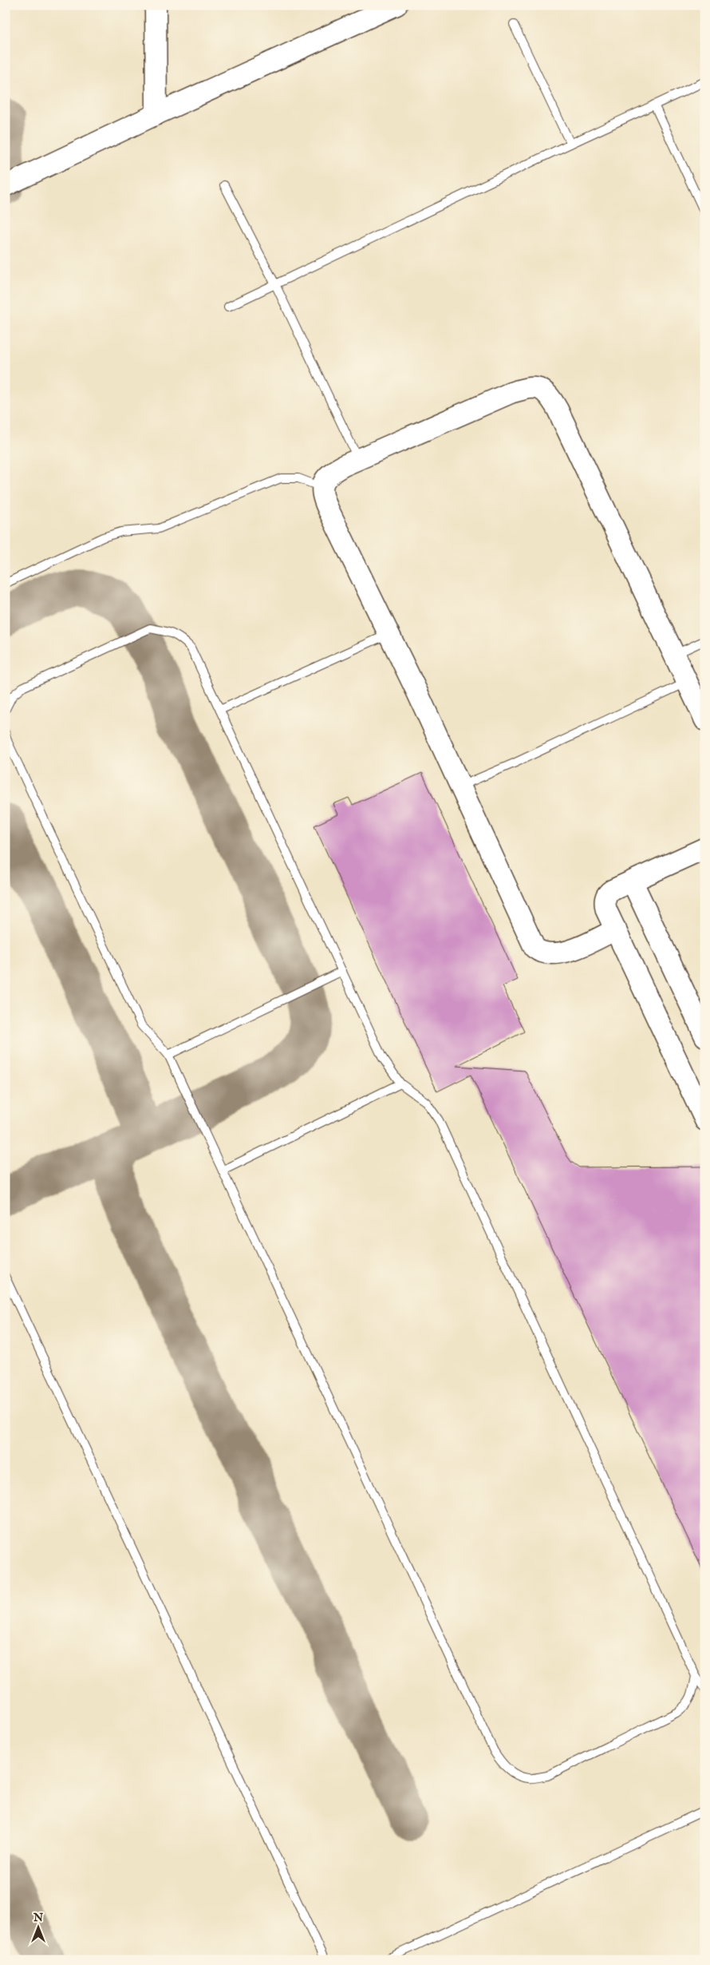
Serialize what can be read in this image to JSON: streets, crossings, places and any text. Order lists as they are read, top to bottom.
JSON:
{
  "north": "top"
}
